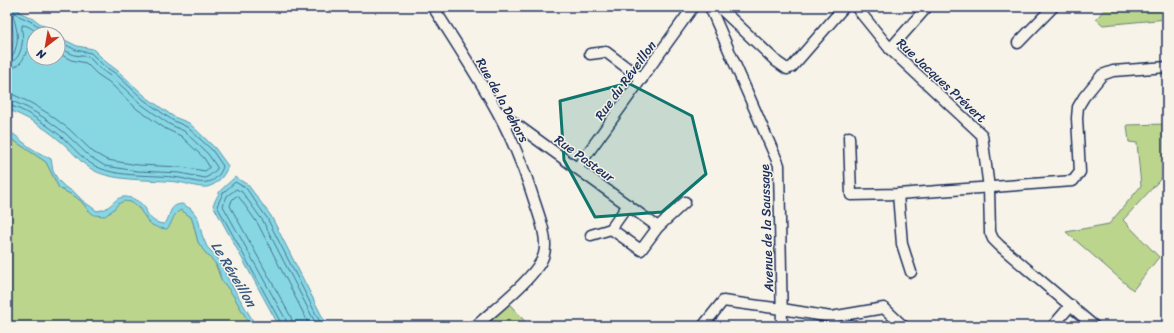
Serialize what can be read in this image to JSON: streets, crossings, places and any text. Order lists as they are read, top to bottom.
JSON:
{
  "streets": {
    "street": [
      "Rue du Réveillon",
      "Rue Jacques Prévert",
      "Rue de la Dehors",
      "Rue Pasteur",
      "Avenue de la Saussaye"
    ]
  },
  "crossings": [
    ["Rue du Réveillon", "Rue Pasteur"],
    ["Rue de la Dehors", "Rue Pasteur"]
  ],
  "water": ["Le Réveillon"],
  "north": "bottom left"
}
